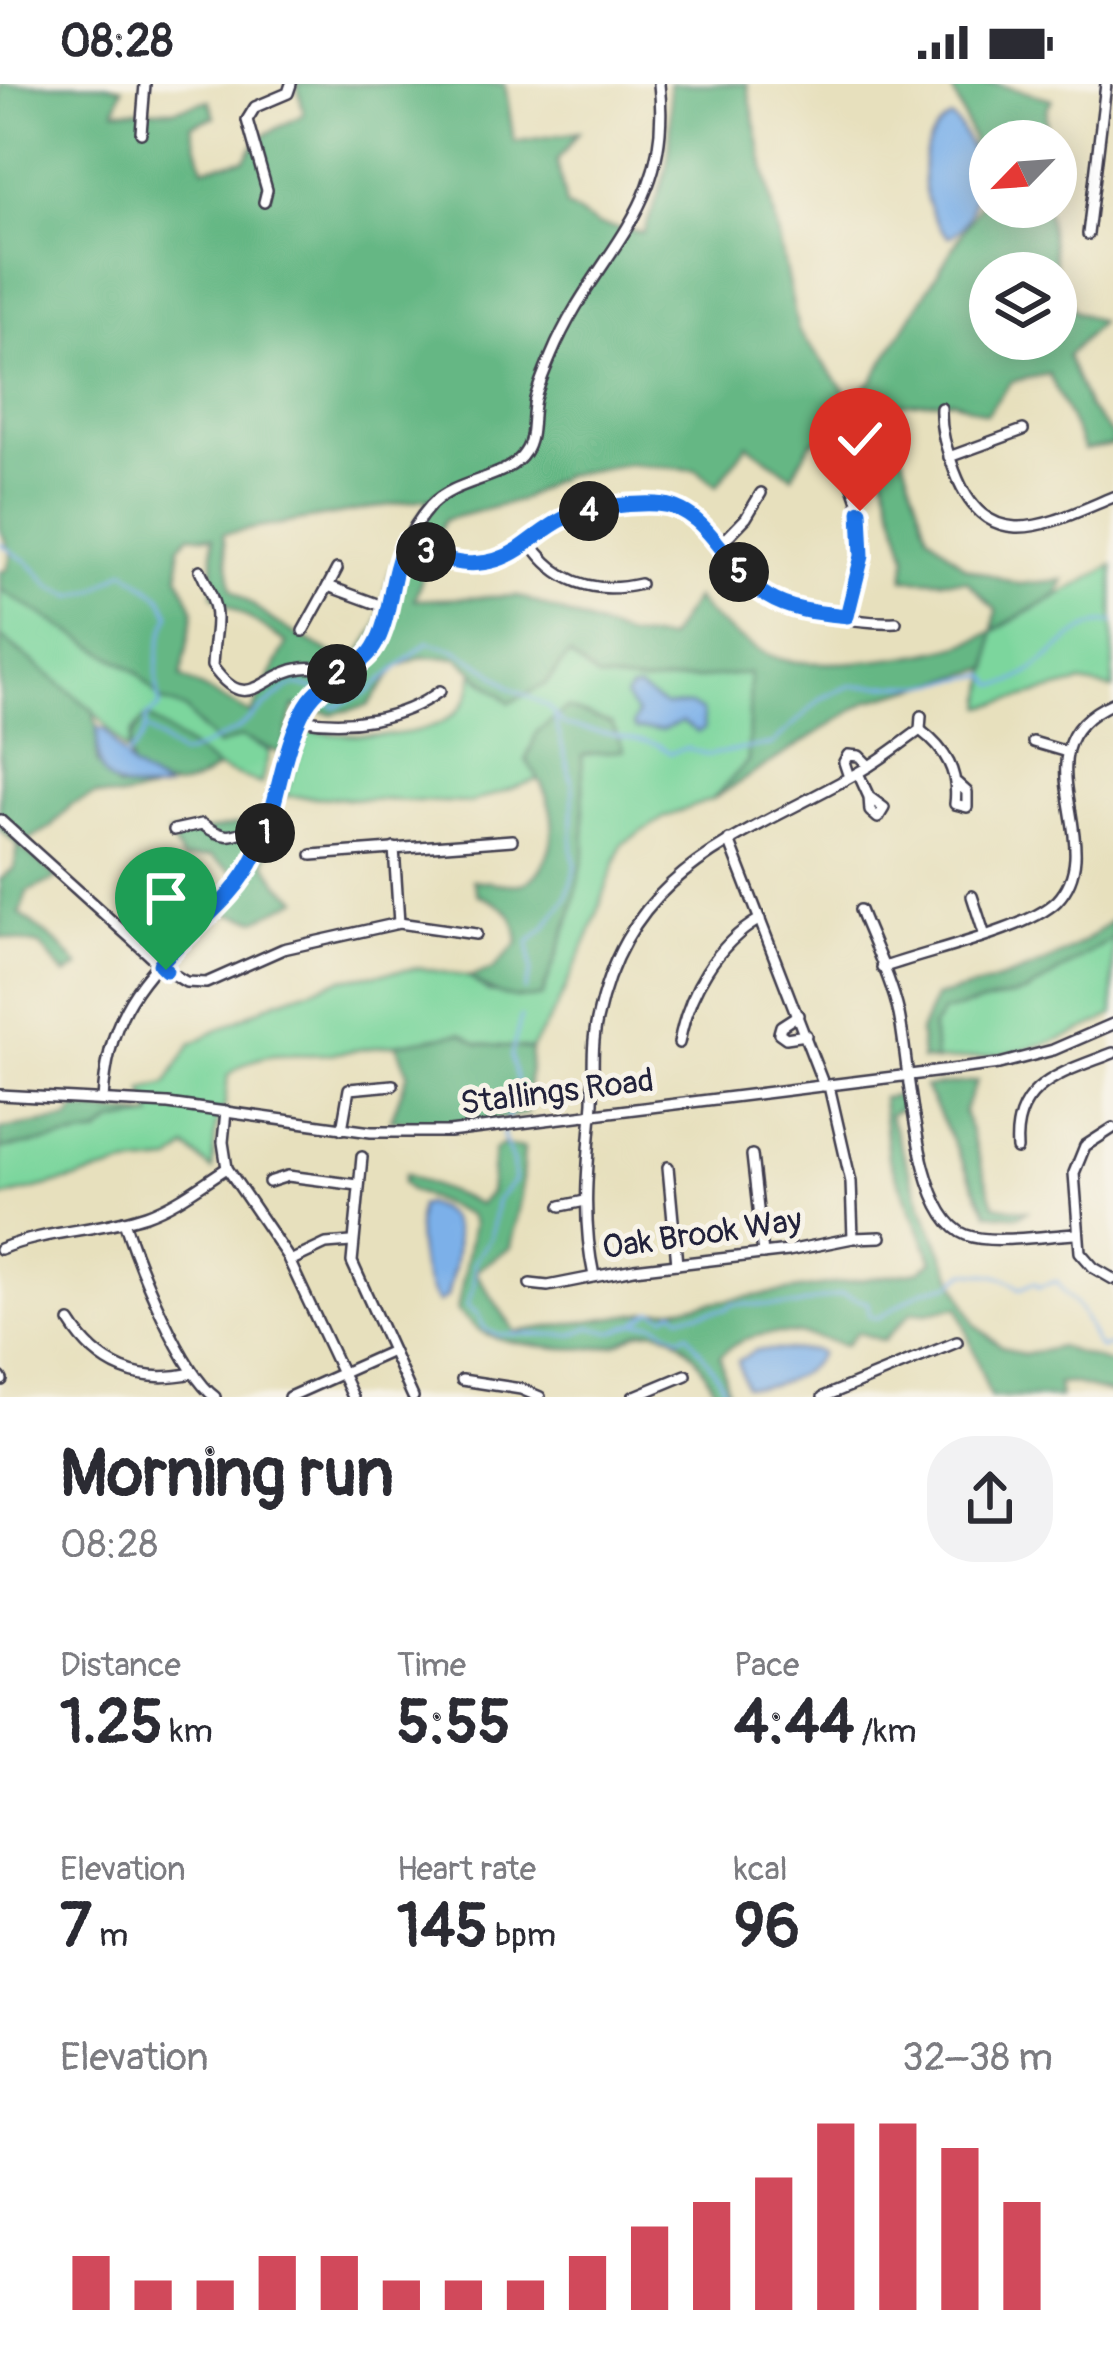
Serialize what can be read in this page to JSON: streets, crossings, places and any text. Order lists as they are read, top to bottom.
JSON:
{
  "streets": {
    "street": ["Stallings Road", "Oak Brook Way"]
  },
  "north": "bottom left",
  "page": {
    "status": "08:28",
    "pins": [
      "4",
      "3",
      "5",
      "2",
      "1"
    ],
    "heading": ["Morning run", "08:28"],
    "stats": [
      ["Distance", "1.25 km"],
      ["Time", "5:55"],
      ["Pace", "4:44 /km"],
      ["Elevation", "7 m"],
      ["Heart rate", "145 bpm"],
      ["kcal", "96"]
    ],
    "chart": ["Elevation", "32–38 m"]
  }
}
